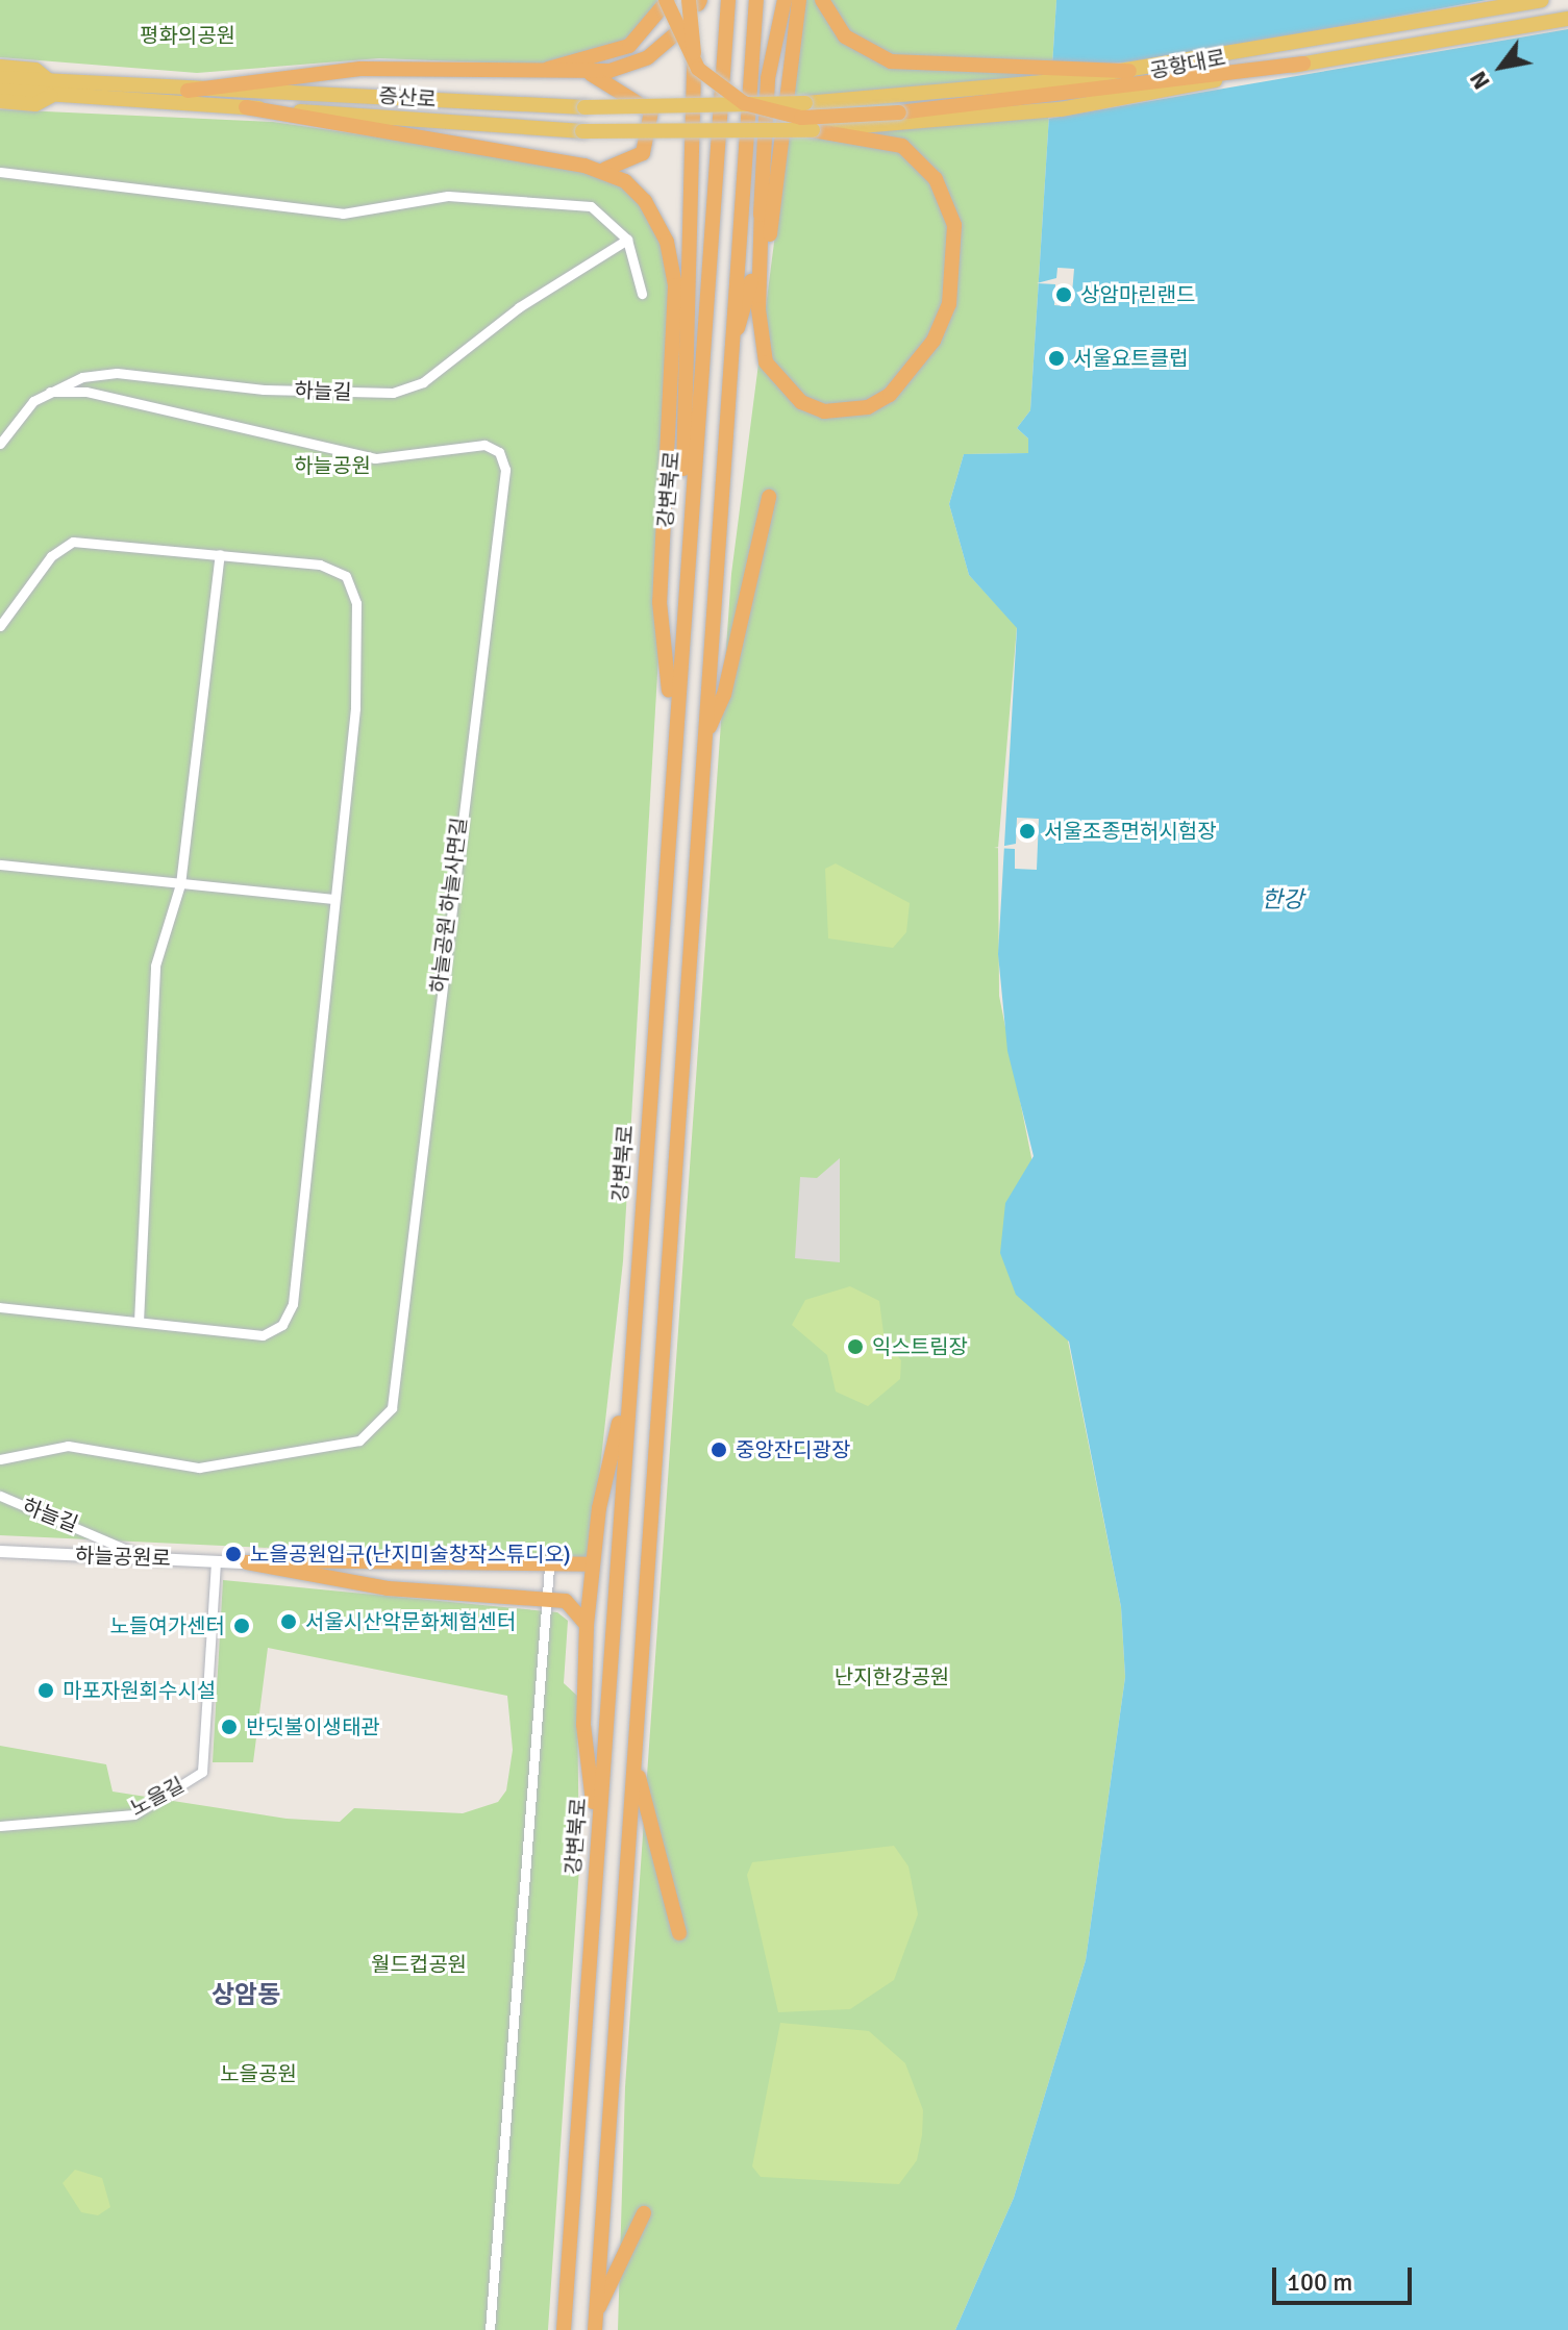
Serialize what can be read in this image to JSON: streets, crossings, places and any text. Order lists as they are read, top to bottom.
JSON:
{
  "streets": {
    "highway": ["강변북로"],
    "main road": ["공항대로", "증산로"],
    "street": [
      "하늘길",
      "하늘공원 하늘사면길",
      "하늘공원로",
      "노을길"
    ]
  },
  "crossings": [
    ["공항대로", "증산로"],
    ["하늘길", "하늘공원 하늘사면길"],
    ["하늘길", "하늘공원로"],
    ["하늘공원로", "노을길"]
  ],
  "districts": ["상암동"],
  "water": ["한강"],
  "parks": [
    "평화의공원",
    "하늘공원",
    "난지한강공원",
    "월드컵공원",
    "노을공원"
  ],
  "places": [
    "상암마린랜드",
    "서울요트클럽",
    "서울조종면허시험장",
    "익스트림장",
    "중앙잔디광장",
    "노을공원입구(난지미술창작스튜디오)",
    "서울시산악문화체험센터",
    "노들여가센터",
    "마포자원회수시설",
    "반딧불이생태관"
  ],
  "scale_bar": "100 m",
  "north": "bottom left"
}
